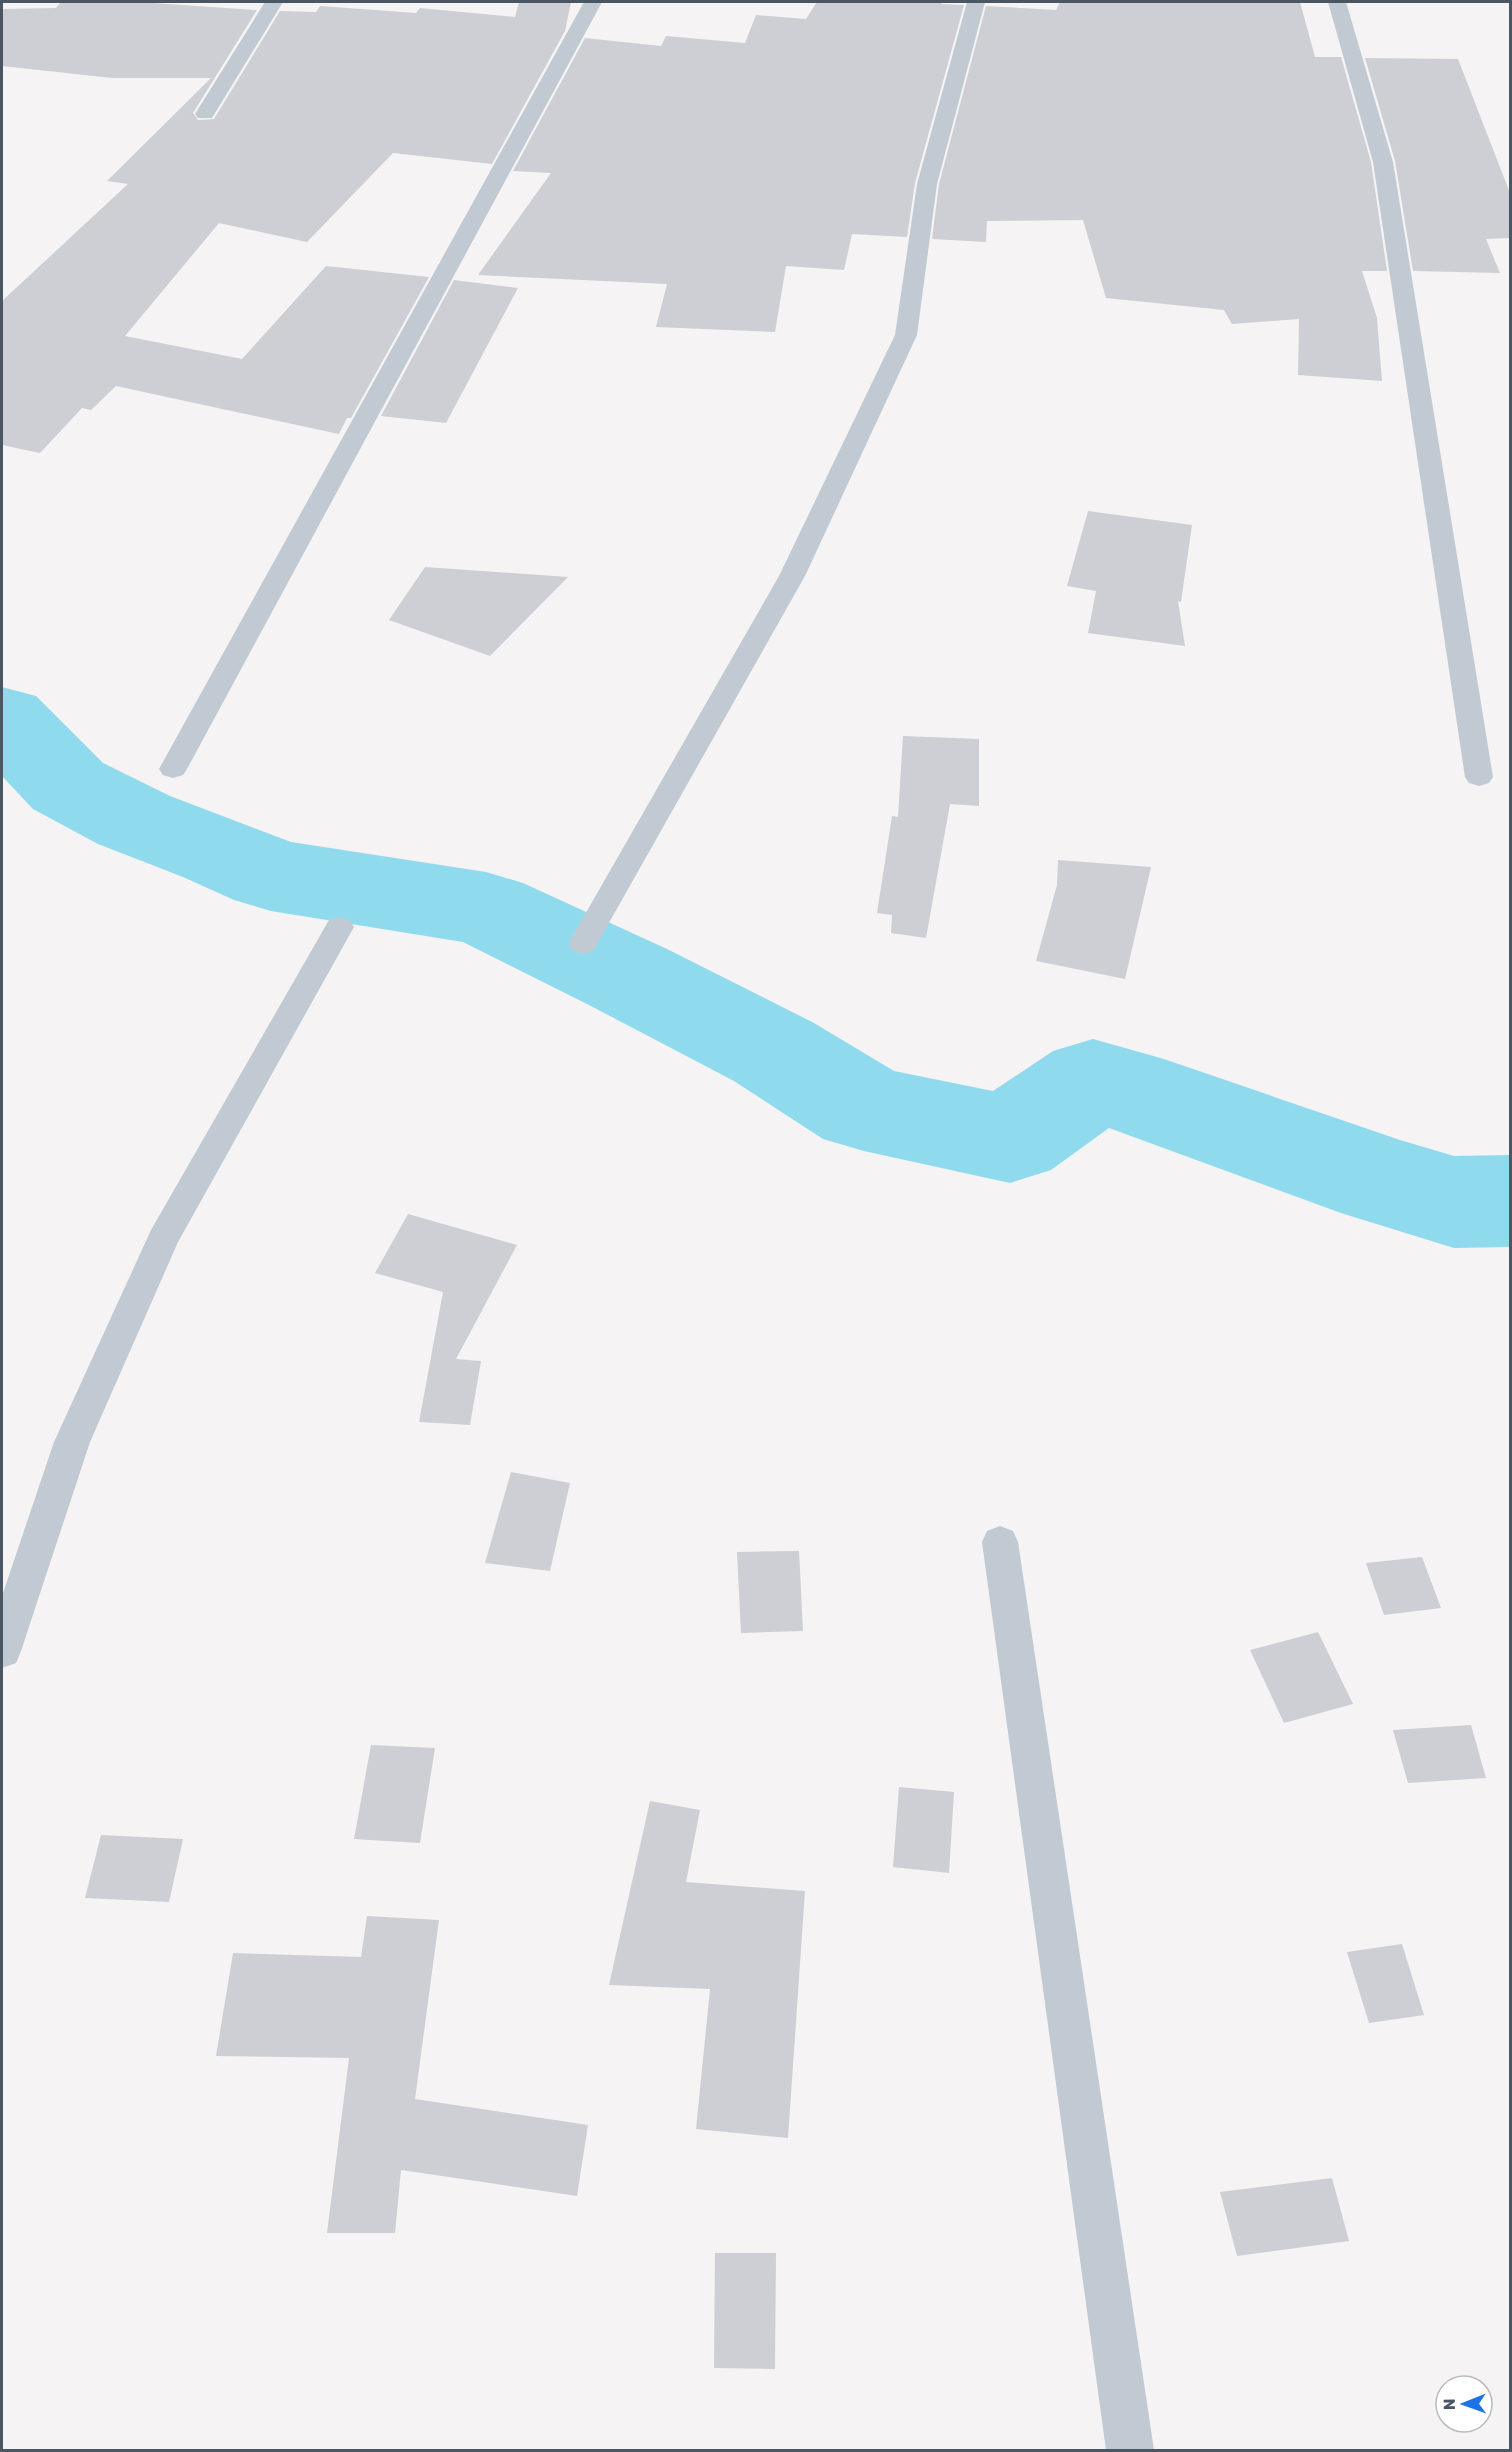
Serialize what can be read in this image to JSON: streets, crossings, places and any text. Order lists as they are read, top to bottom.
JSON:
{
  "north": "left"
}
